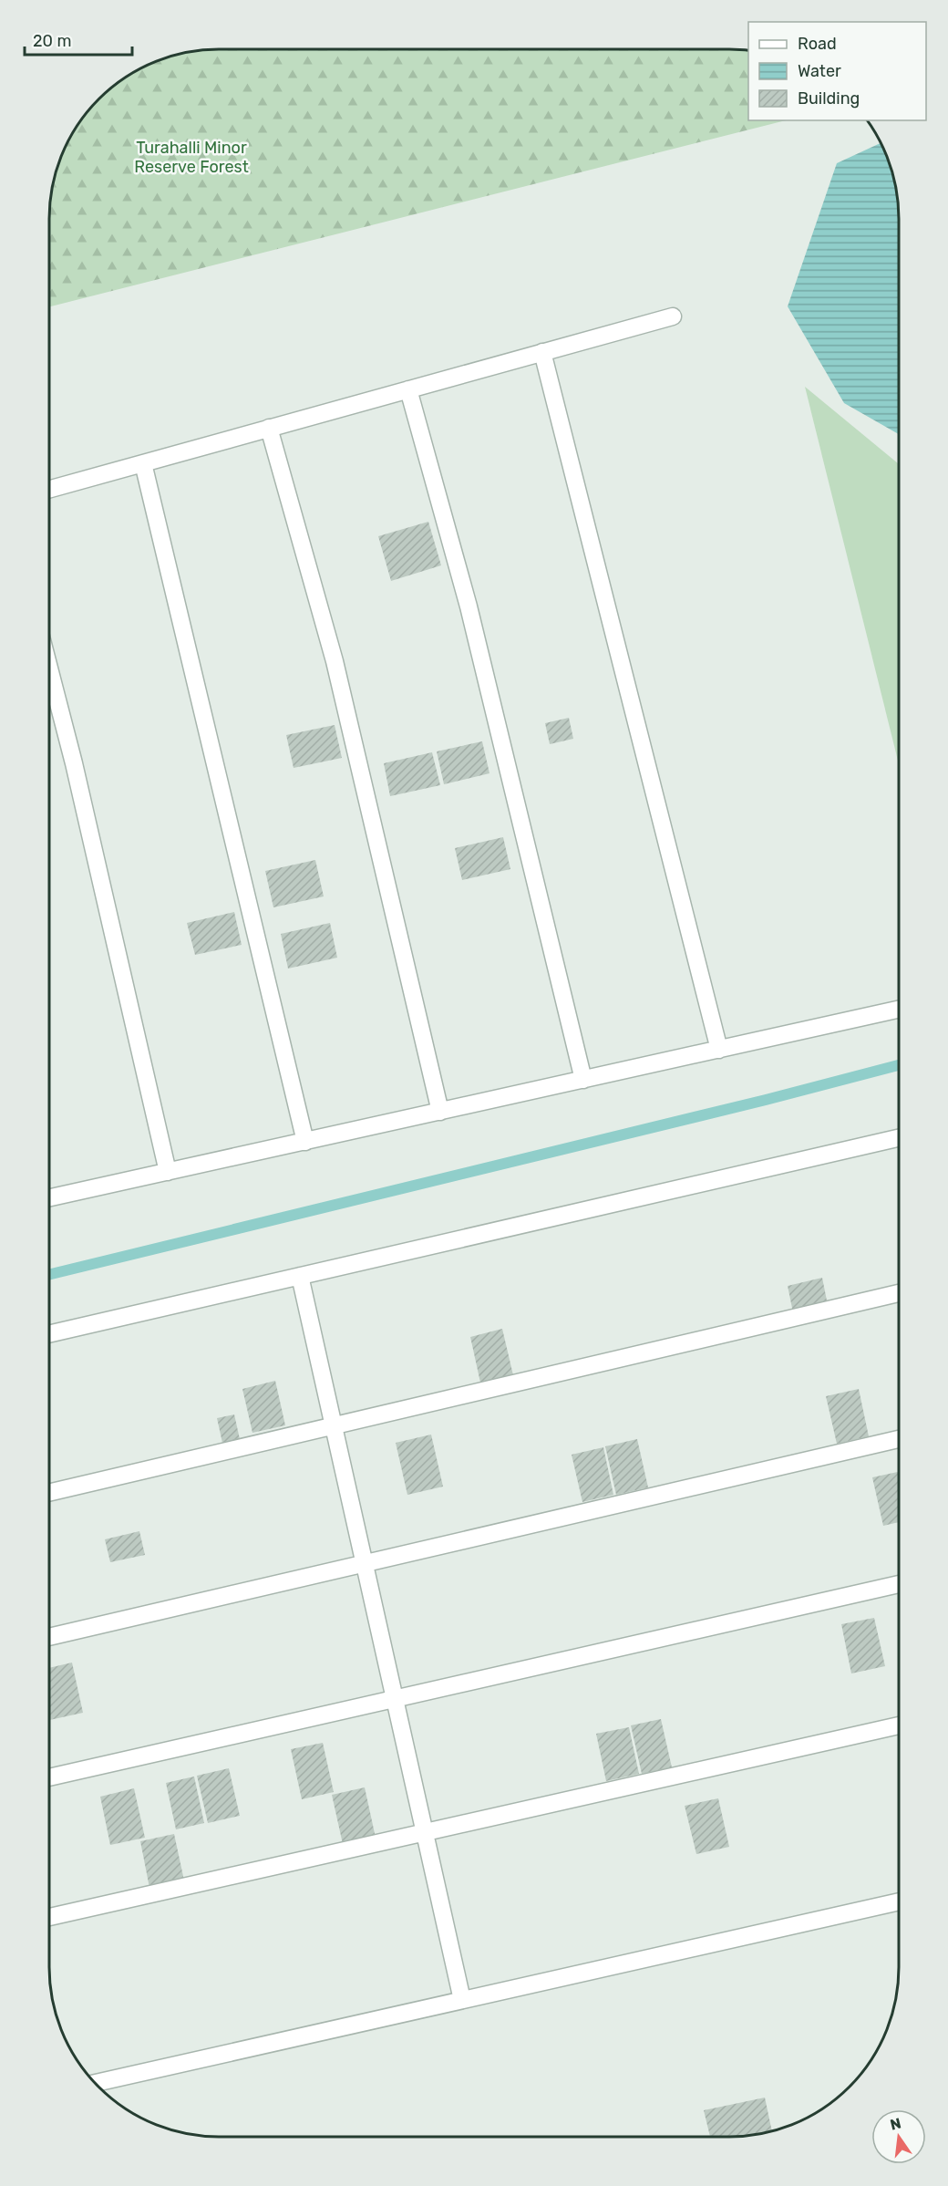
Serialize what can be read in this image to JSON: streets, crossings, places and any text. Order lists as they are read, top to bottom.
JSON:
{
  "parks": ["Turahalli Minor Reserve Forest"],
  "legend": ["Road", "Water", "Building"],
  "scale_bar": "20 m",
  "north": "top"
}
